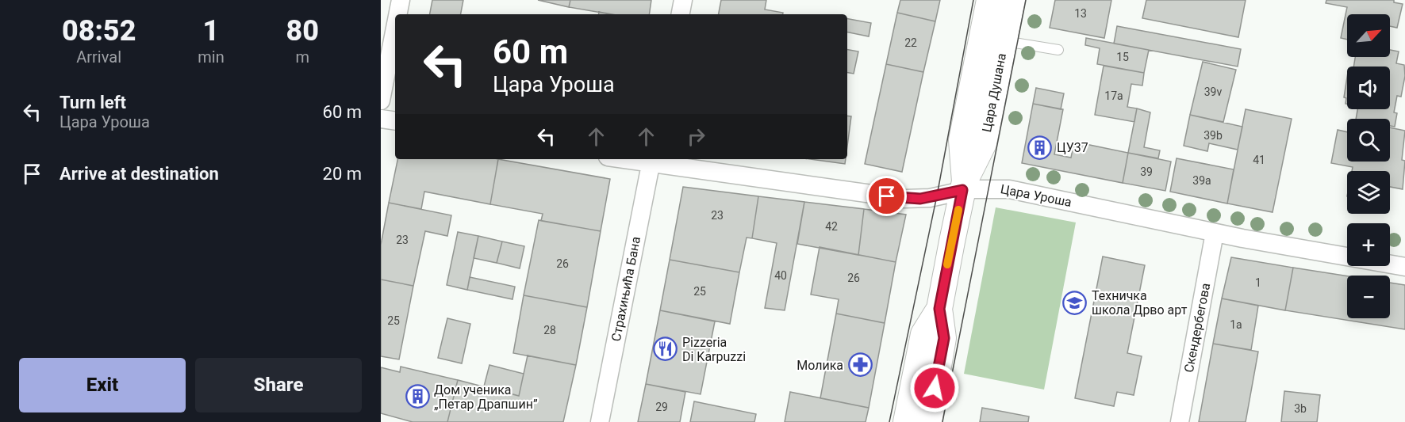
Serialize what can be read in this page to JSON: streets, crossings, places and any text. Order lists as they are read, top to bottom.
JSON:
{
  "streets": {
    "main road": ["Цара Душана"],
    "street": ["Цара Уроша", "Страхињића Бана", "Скендербегова"]
  },
  "crossings": [
    ["Цара Душана", "Цара Уроша"],
    ["Цара Уроша", "Страхињића Бана"],
    ["Цара Уроша", "Скендербегова"]
  ],
  "places": {
    "building": ["ЦУ37", "Дом ученика „Петар Драпшин”"],
    "school or university": ["Техничка школа Дрво арт"],
    "restaurant": ["Pizzeria Di Karpuzzi"],
    "pharmacy": ["Молика"]
  },
  "house_numbers": [
    "13",
    "22",
    "15",
    "39v",
    "17a",
    "39b",
    "41",
    "39",
    "39a",
    "23",
    "42",
    "23",
    "26",
    "40",
    "26",
    "1",
    "25",
    "25",
    "1a",
    "28",
    "29",
    "3b"
  ],
  "north": "top right",
  "page": {
    "eta": [
      "08:52",
      "Arrival",
      "1",
      "min",
      "80",
      "m"
    ],
    "map_buttons": ["+", "−"],
    "turn": ["60 m", "Цара Уроша"],
    "list": [
      {
        "name": "Turn left",
        "note": "Цара Уроша",
        "value": "60 m"
      },
      {
        "name": "Arrive at destination",
        "value": "20 m"
      }
    ],
    "buttons": ["Exit", "Share"]
  }
}
